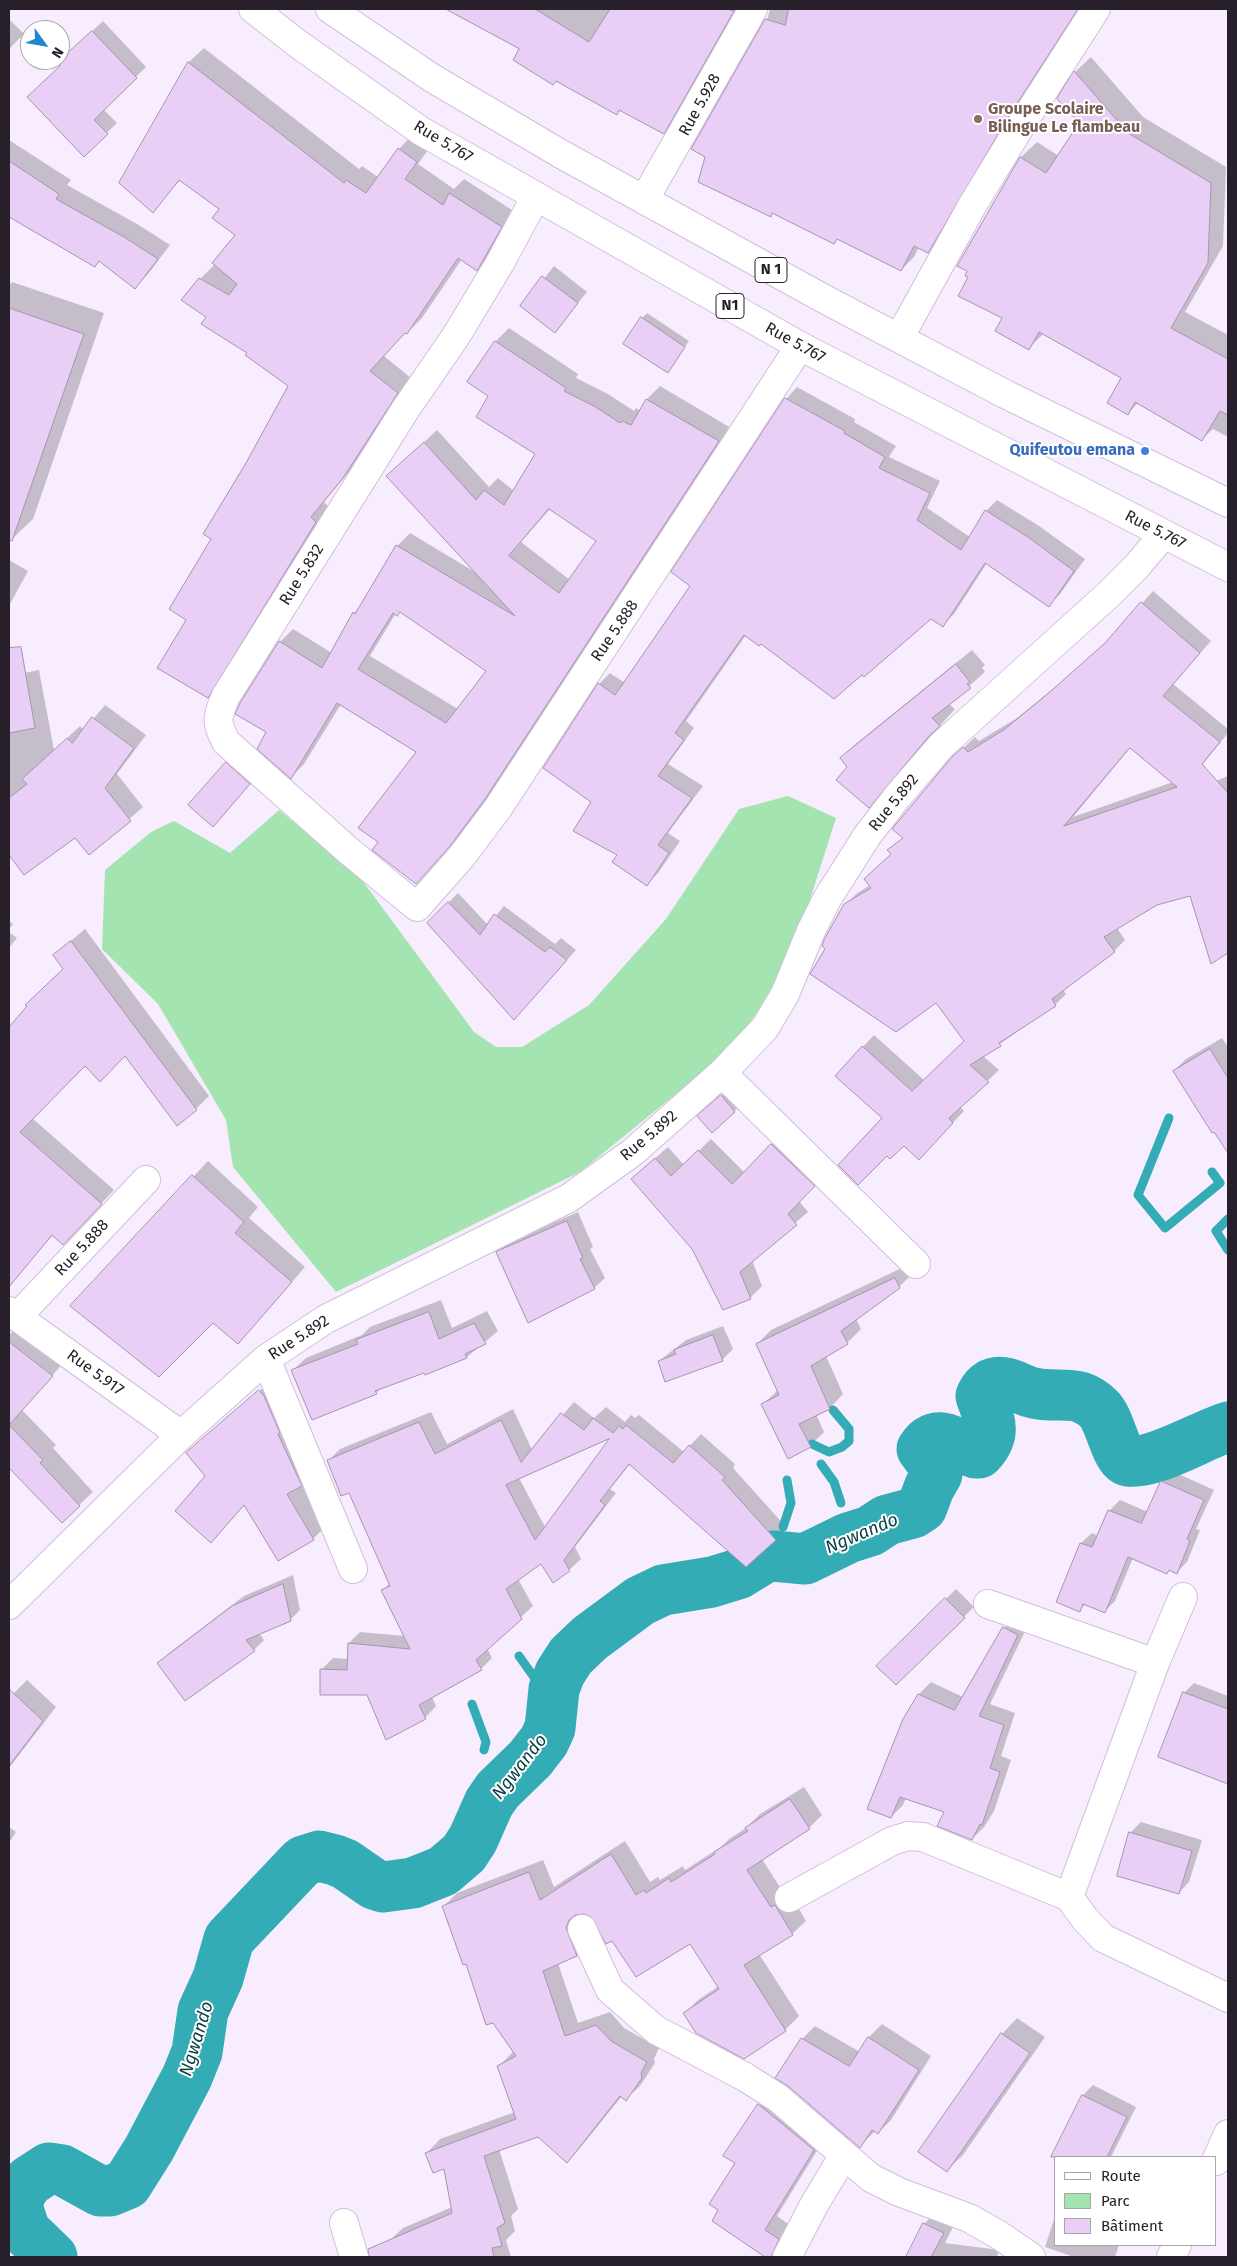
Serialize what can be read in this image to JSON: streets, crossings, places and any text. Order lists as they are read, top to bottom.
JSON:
{
  "streets": {
    "main road": [
      "Rue 5.928",
      "Rue 5.767",
      "N 1",
      "N1",
      "Rue 5.832",
      "Rue 5.888",
      "Rue 5.892",
      "Rue 5.917"
    ]
  },
  "crossings": [
    ["Rue 5.928", "N 1"],
    ["Rue 5.767", "Rue 5.832"],
    ["Rue 5.767", "Rue 5.888"],
    ["Rue 5.767", "Rue 5.892"],
    ["Rue 5.832", "Rue 5.888"],
    ["Rue 5.888", "Rue 5.917"],
    ["Rue 5.892", "Rue 5.917"]
  ],
  "water": ["Ngwando"],
  "places": ["Groupe Scolaire Bilingue Le flambeau", "Quifeutou emana"],
  "legend": ["Route", "Parc", "Bâtiment"],
  "north": "bottom right"
}
